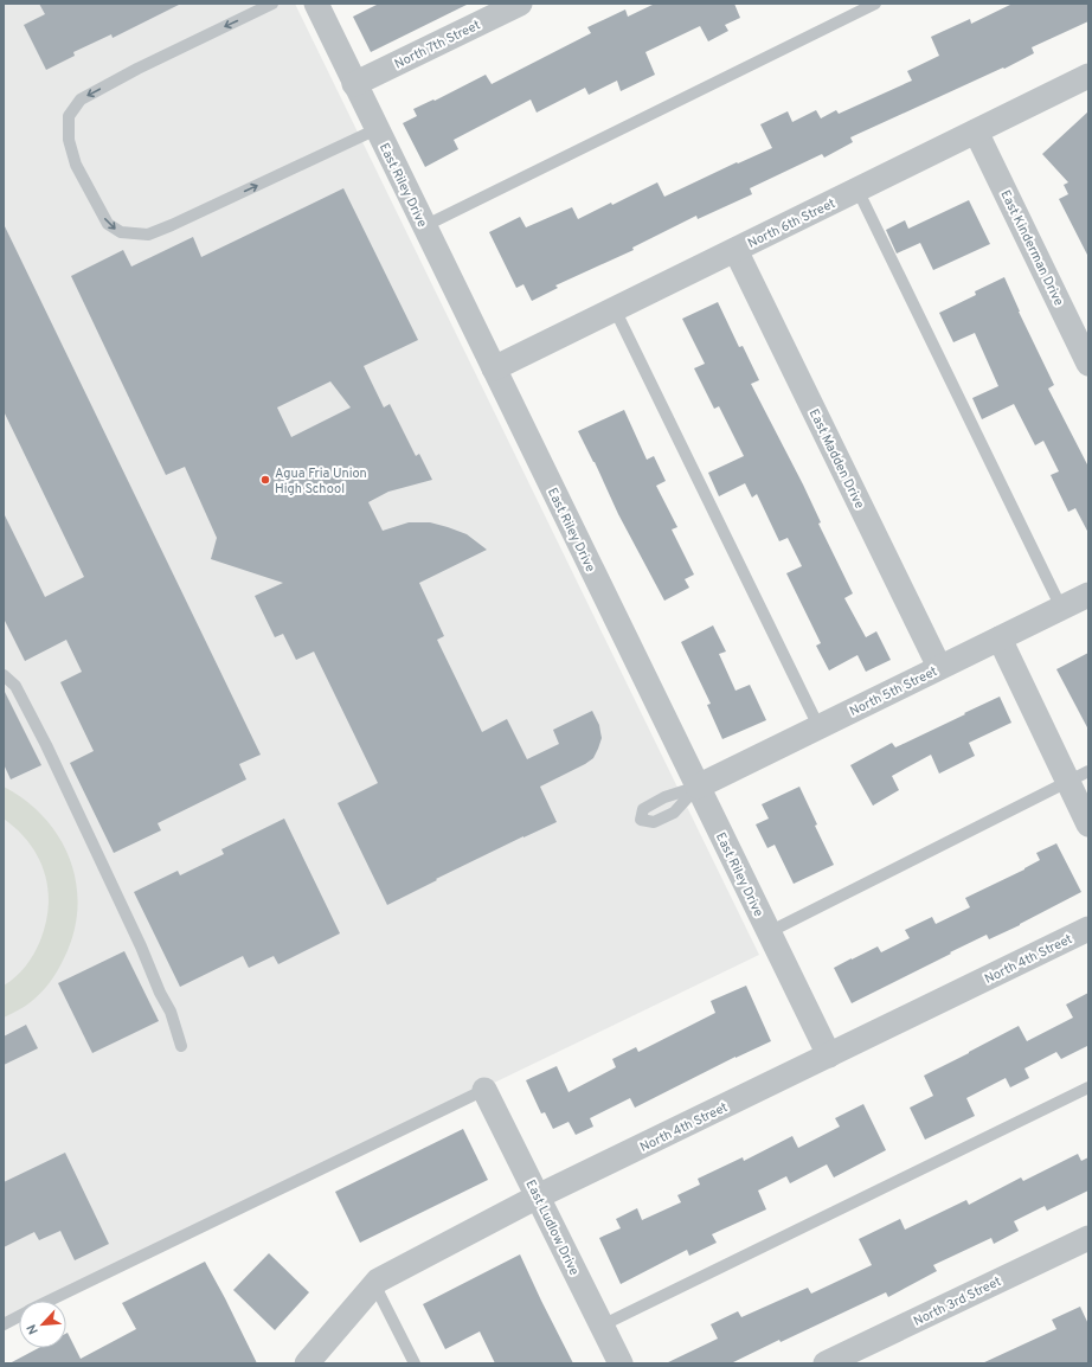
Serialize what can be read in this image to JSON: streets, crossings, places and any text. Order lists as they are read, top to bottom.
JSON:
{
  "streets": {
    "street": [
      "North 7th Street",
      "East Riley Drive",
      "North 6th Street",
      "East Kinderman Drive",
      "East Madden Drive",
      "North 5th Street",
      "North 4th Street",
      "East Ludlow Drive",
      "North 3rd Street"
    ]
  },
  "crossings": [
    ["North 7th Street", "East Riley Drive"],
    ["East Riley Drive", "North 6th Street"],
    ["East Riley Drive", "North 5th Street"],
    ["East Riley Drive", "North 4th Street"],
    ["North 6th Street", "East Kinderman Drive"],
    ["North 6th Street", "East Madden Drive"],
    ["East Madden Drive", "North 5th Street"],
    ["North 4th Street", "East Ludlow Drive"]
  ],
  "places": ["Agua Fria Union High School"],
  "north": "bottom left"
}
